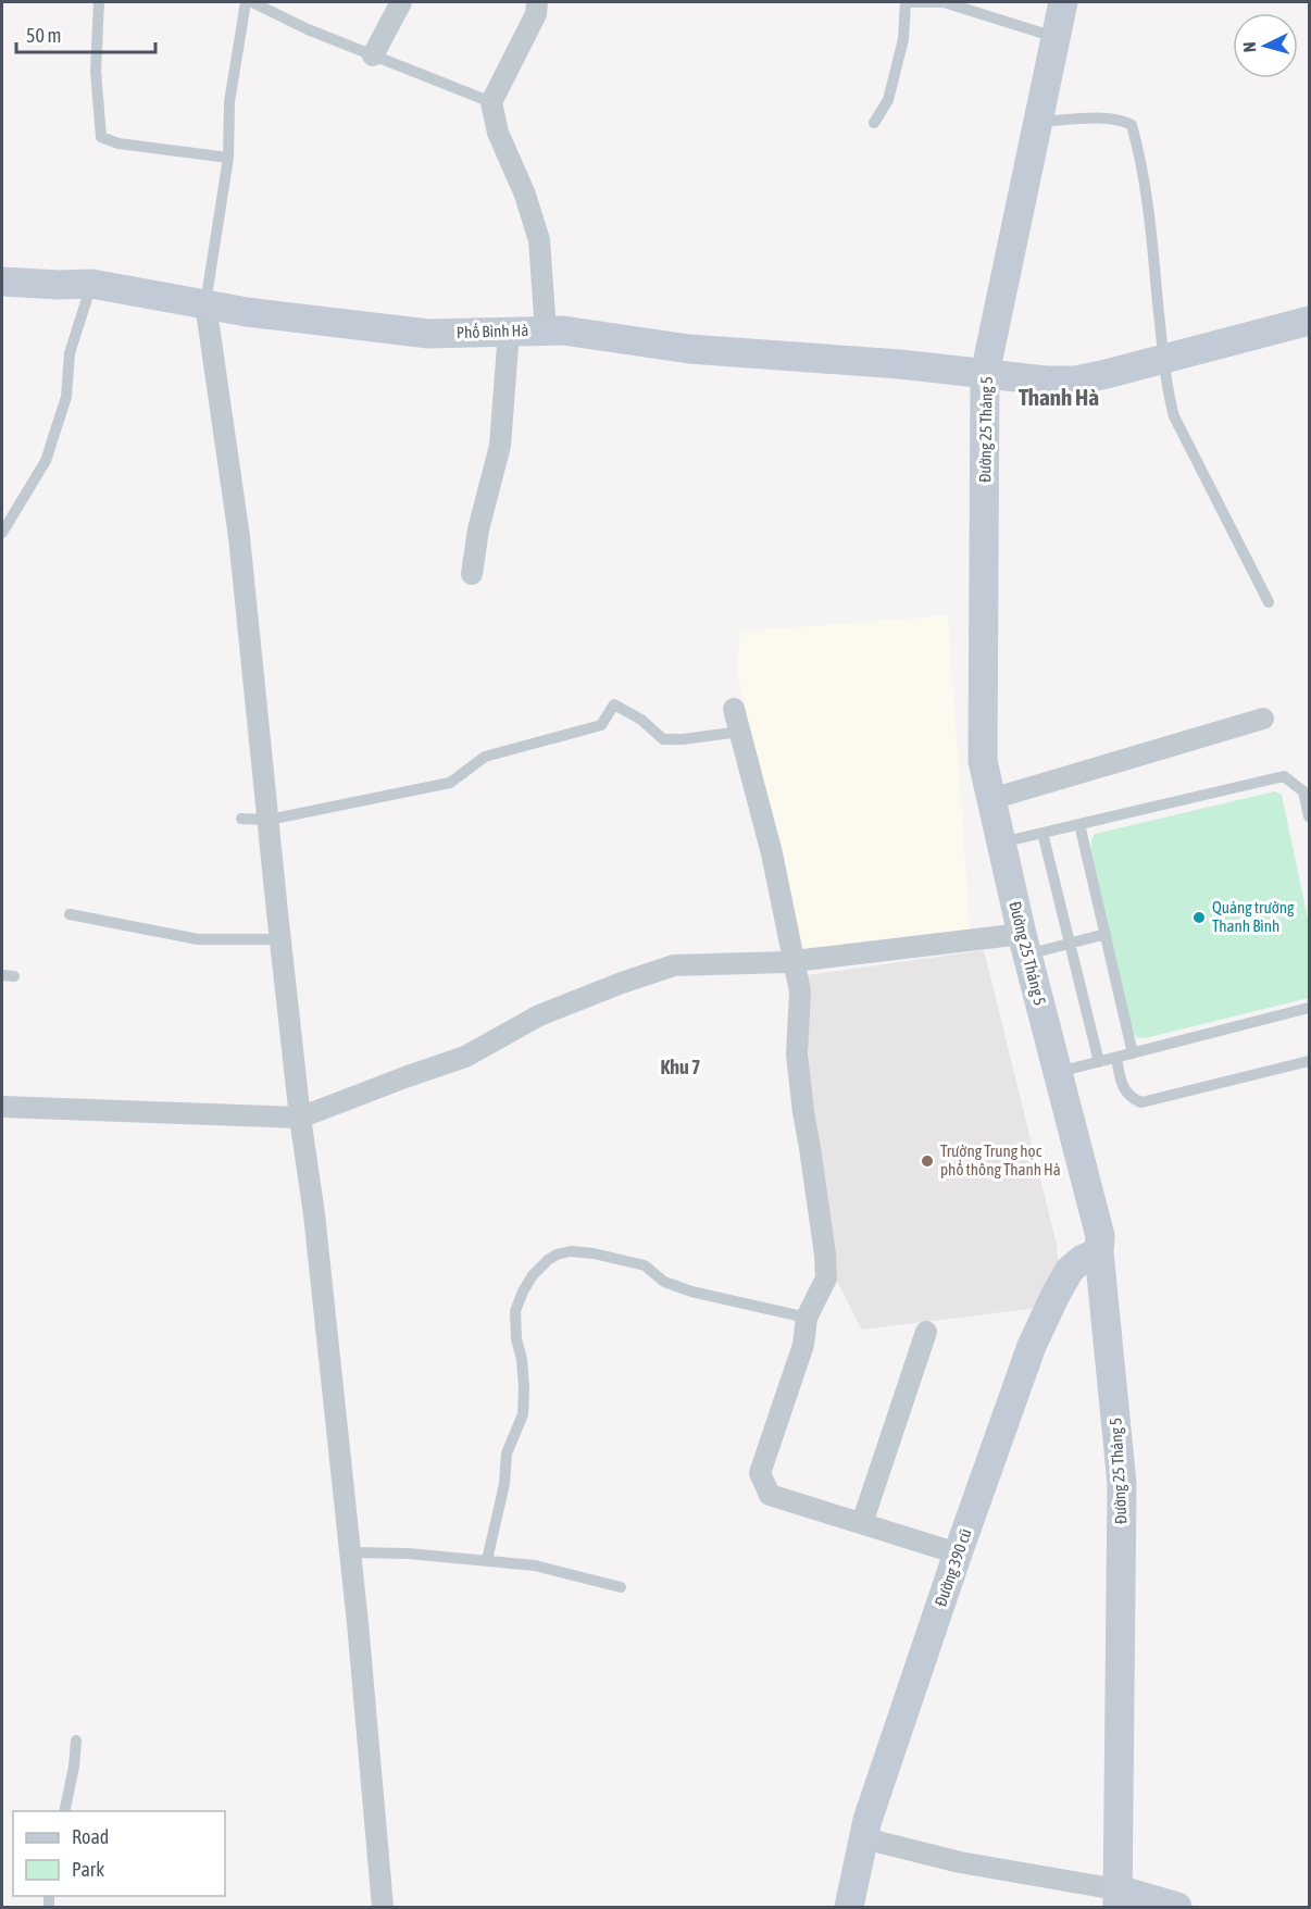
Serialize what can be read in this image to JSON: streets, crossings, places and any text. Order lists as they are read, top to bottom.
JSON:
{
  "streets": {
    "main road": ["Phố Bình Hà", "Đường 25 Tháng 5", "Đường 390 cũ"]
  },
  "crossings": [
    ["Phố Bình Hà", "Đường 25 Tháng 5"],
    ["Đường 25 Tháng 5", "Đường 390 cũ"]
  ],
  "districts": ["Thanh Hà", "Khu 7"],
  "places": ["Quảng trường Thanh Bình", "Trường Trung học phổ thông Thanh Hà"],
  "legend": ["Road", "Park"],
  "scale_bar": "50 m",
  "north": "left"
}
